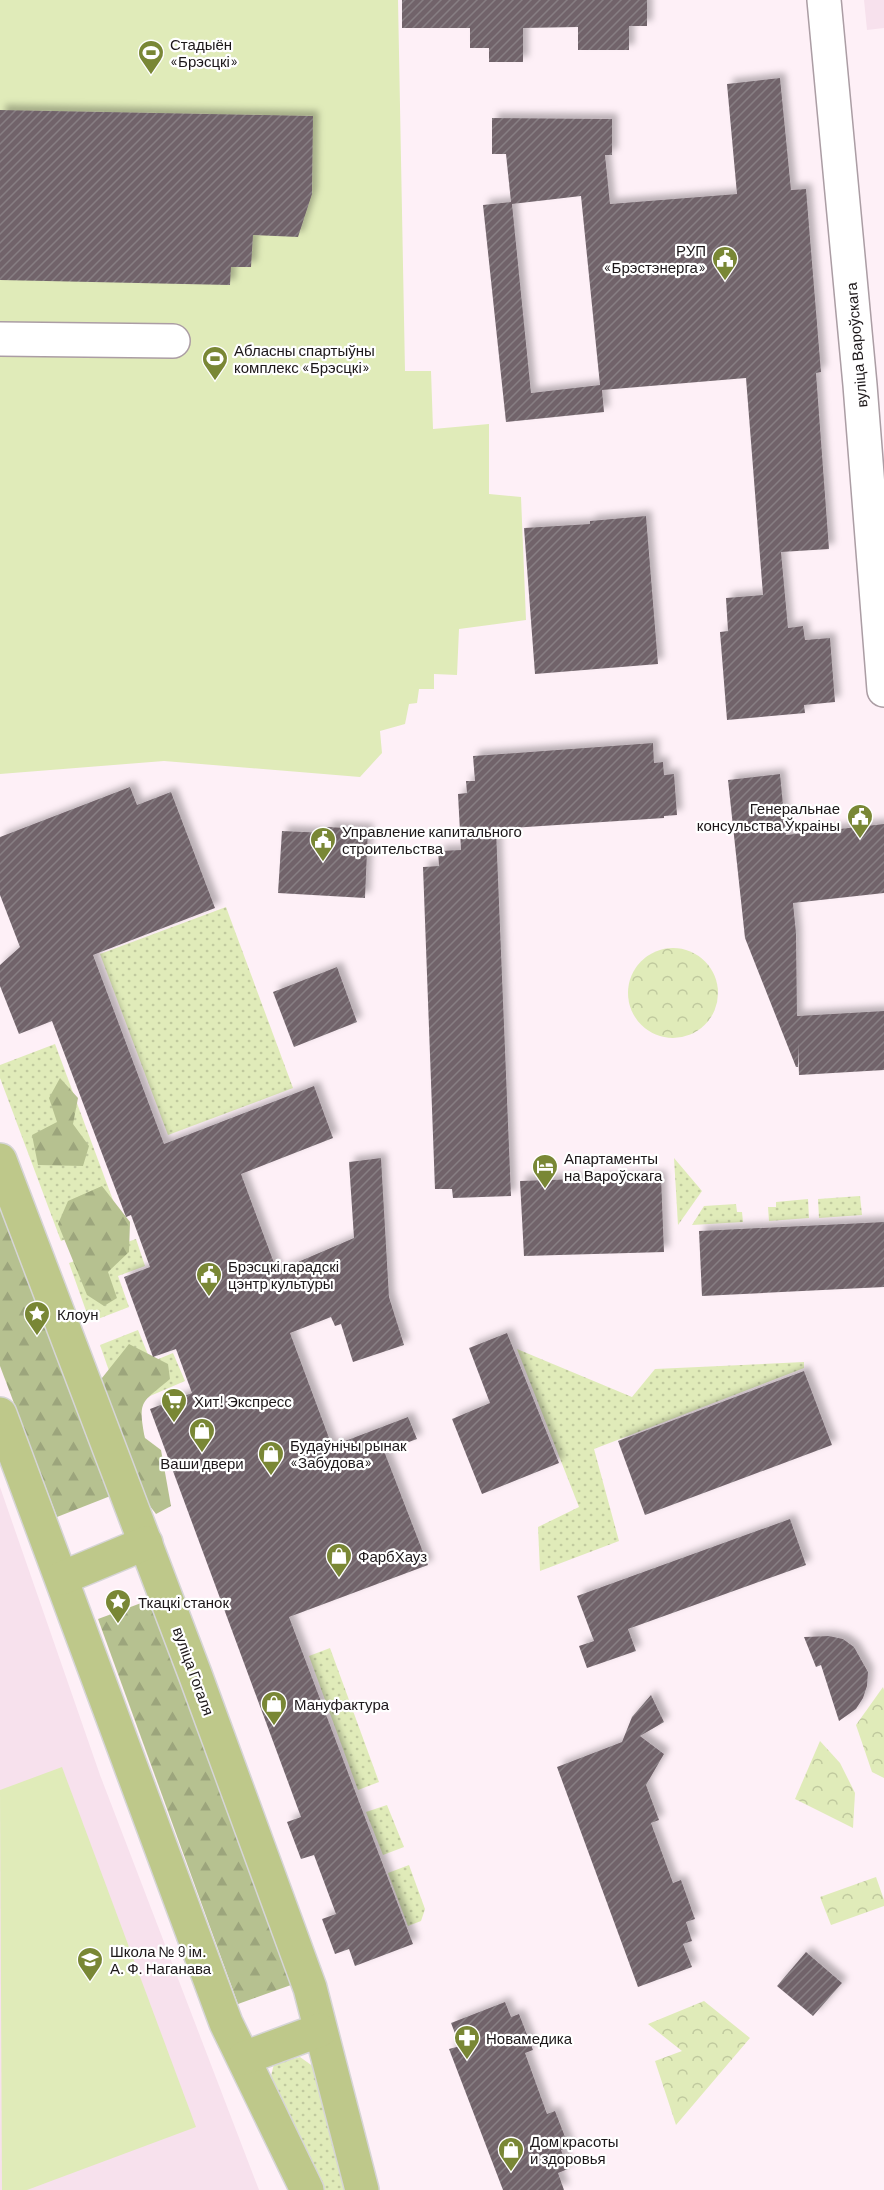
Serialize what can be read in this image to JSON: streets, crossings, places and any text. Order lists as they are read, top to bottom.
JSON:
{
  "streets": {
    "main road": ["вуліца Гогаля"],
    "street": ["вуліца Вароўскага"]
  },
  "places": {
    "sports": ["Стадыён «Брэсцкі»", "Абласны спартыўны комплекс «Брэсцкі»"],
    "public building": [
      "РУП «Брэстэнерга»",
      "Генеральнае консульства Ўкраіны",
      "Управление капитального строительства",
      "Брэсцкі гарадскі цэнтр культуры"
    ],
    "hotel": ["Апартаменты на Вароўскага"],
    "place": ["Клоун", "Ткацкі станок"],
    "supermarket": ["Хит! Экспресс"],
    "shop": [
      "Ваши двери",
      "Будаўнічы рынак «Забудова»",
      "ФарбХауз",
      "Мануфактура",
      "Дом красоты и здоровья"
    ],
    "school or university": ["Школа № 9 ім. А. Ф. Наганава"],
    "pharmacy": ["Новамедика"]
  }
}
